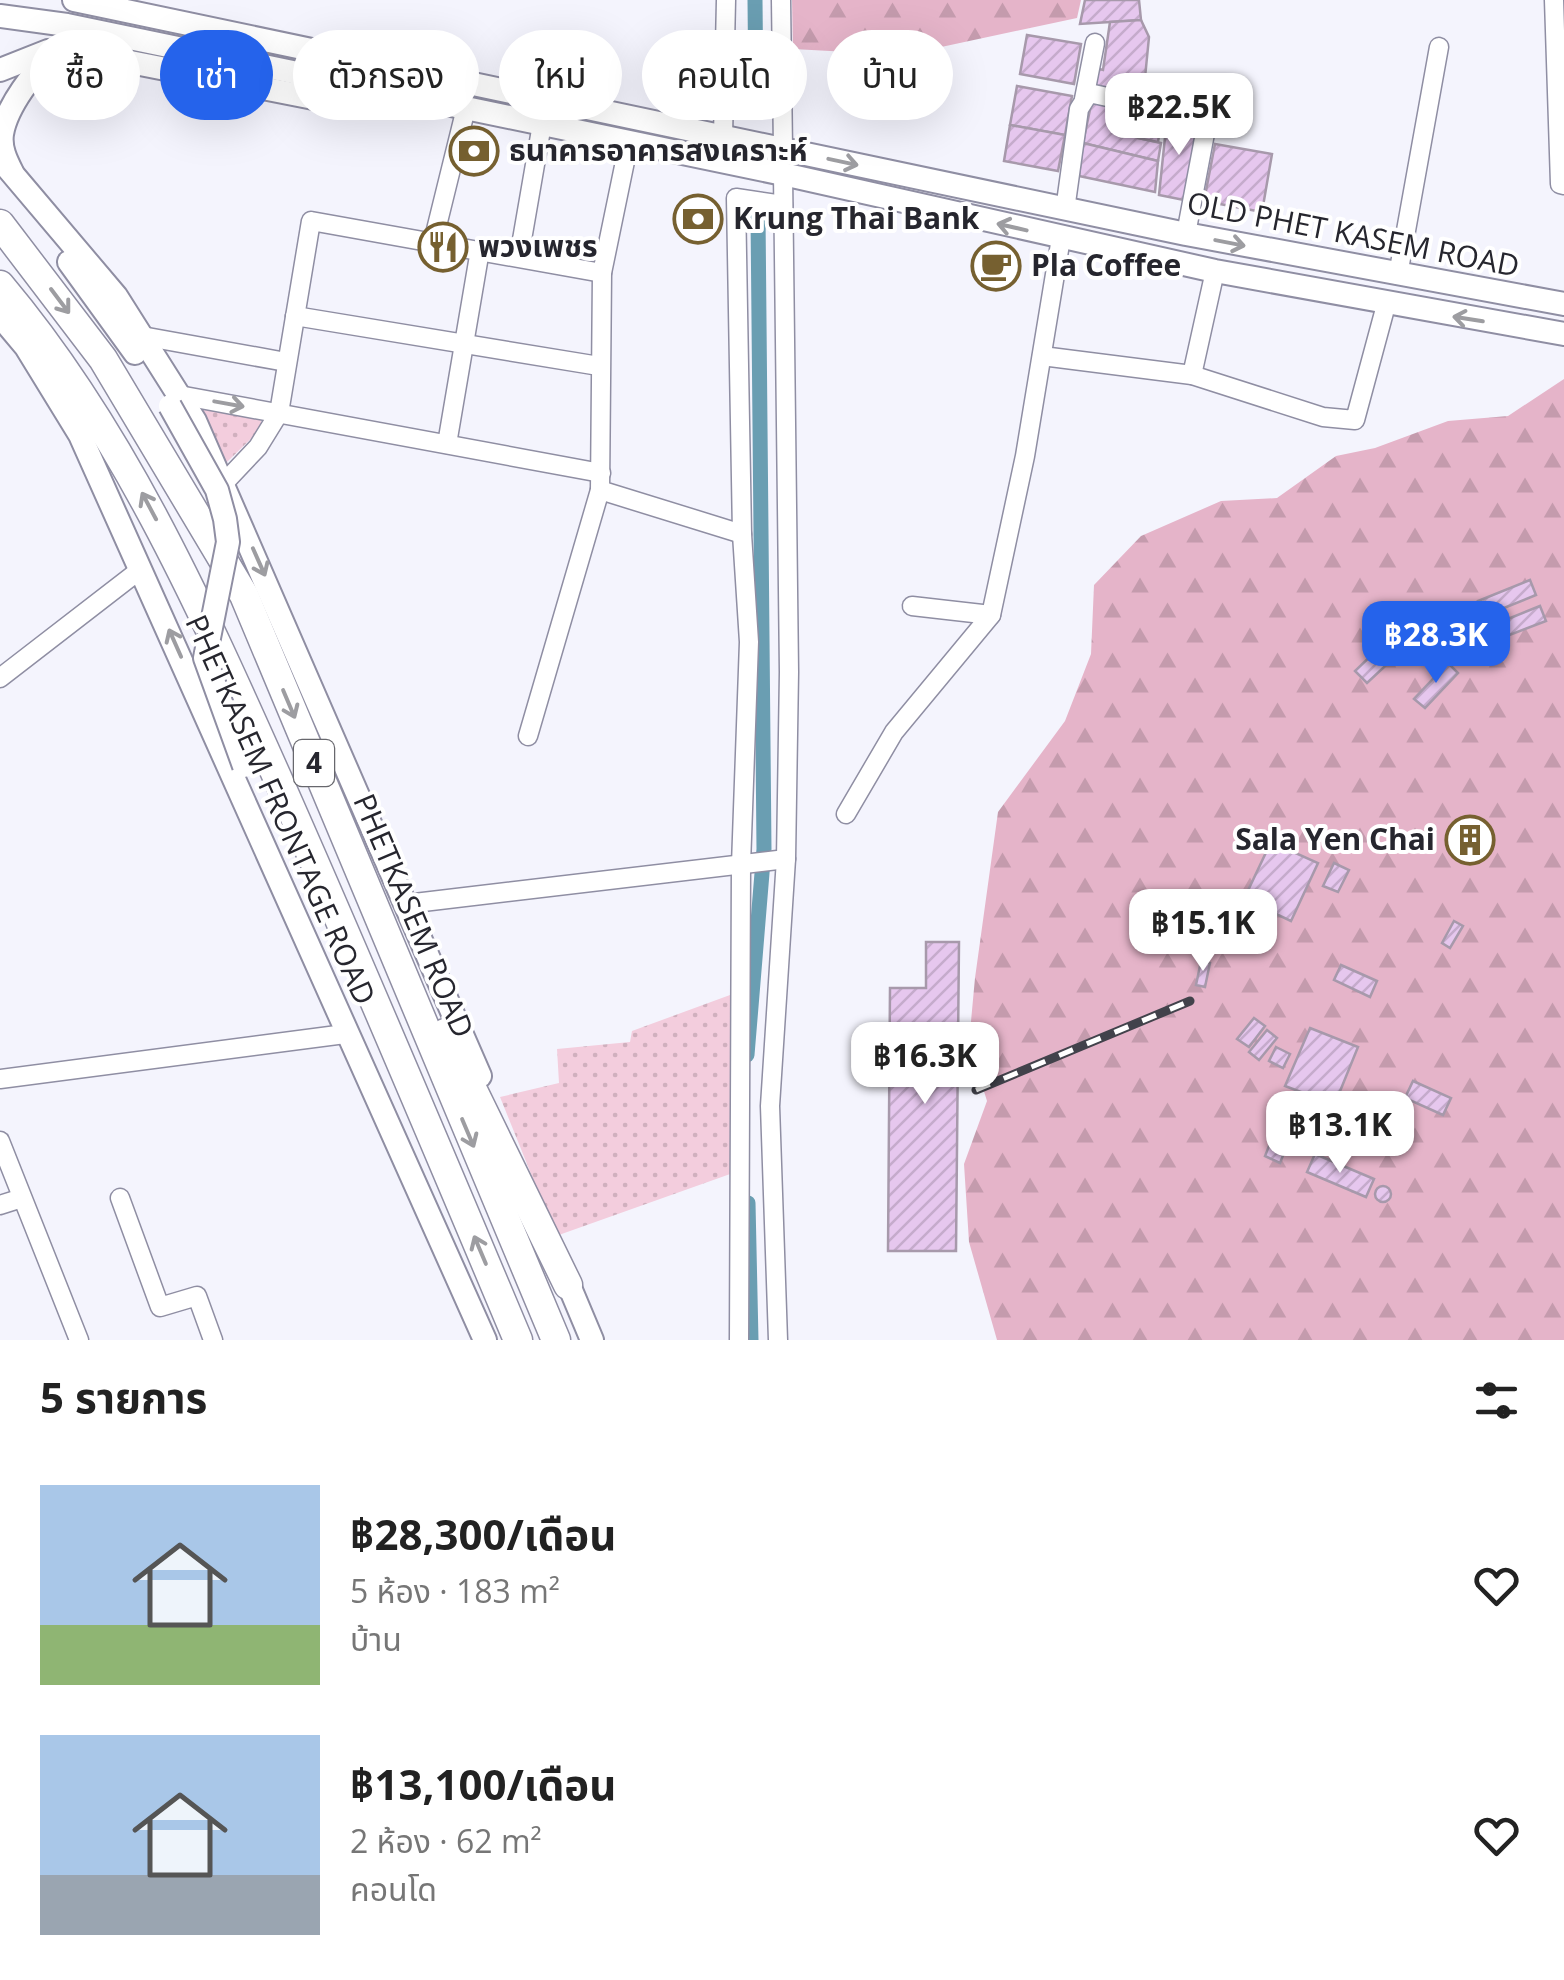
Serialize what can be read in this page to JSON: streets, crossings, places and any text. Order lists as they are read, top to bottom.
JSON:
{
  "streets": {
    "highway": ["4", "PHETKASEM ROAD"],
    "main road": ["OLD PHET KASEM ROAD", "PHETKASEM FRONTAGE ROAD"]
  },
  "places": {
    "bank": ["ธนาคารอาคารสงเคราะห์", "Krung Thai Bank"],
    "restaurant": ["พวงเพชร"],
    "cafe": ["Pla Coffee"],
    "building": ["Sala Yen Chai"]
  },
  "page": {
    "chip": [
      "ซื้อ",
      "เช่า",
      "ตัวกรอง",
      "ใหม่",
      "คอนโด",
      "บ้าน"
    ],
    "price": [
      "฿22.5K",
      "฿28.3K",
      "฿15.1K",
      "฿16.3K",
      "฿13.1K"
    ],
    "heading": "5 รายการ",
    "list": [
      {
        "name": "฿28,300/เดือน",
        "note": "5 ห้อง · 183 m² · บ้าน"
      },
      {
        "name": "฿13,100/เดือน",
        "note": "2 ห้อง · 62 m² · คอนโด"
      }
    ]
  }
}
